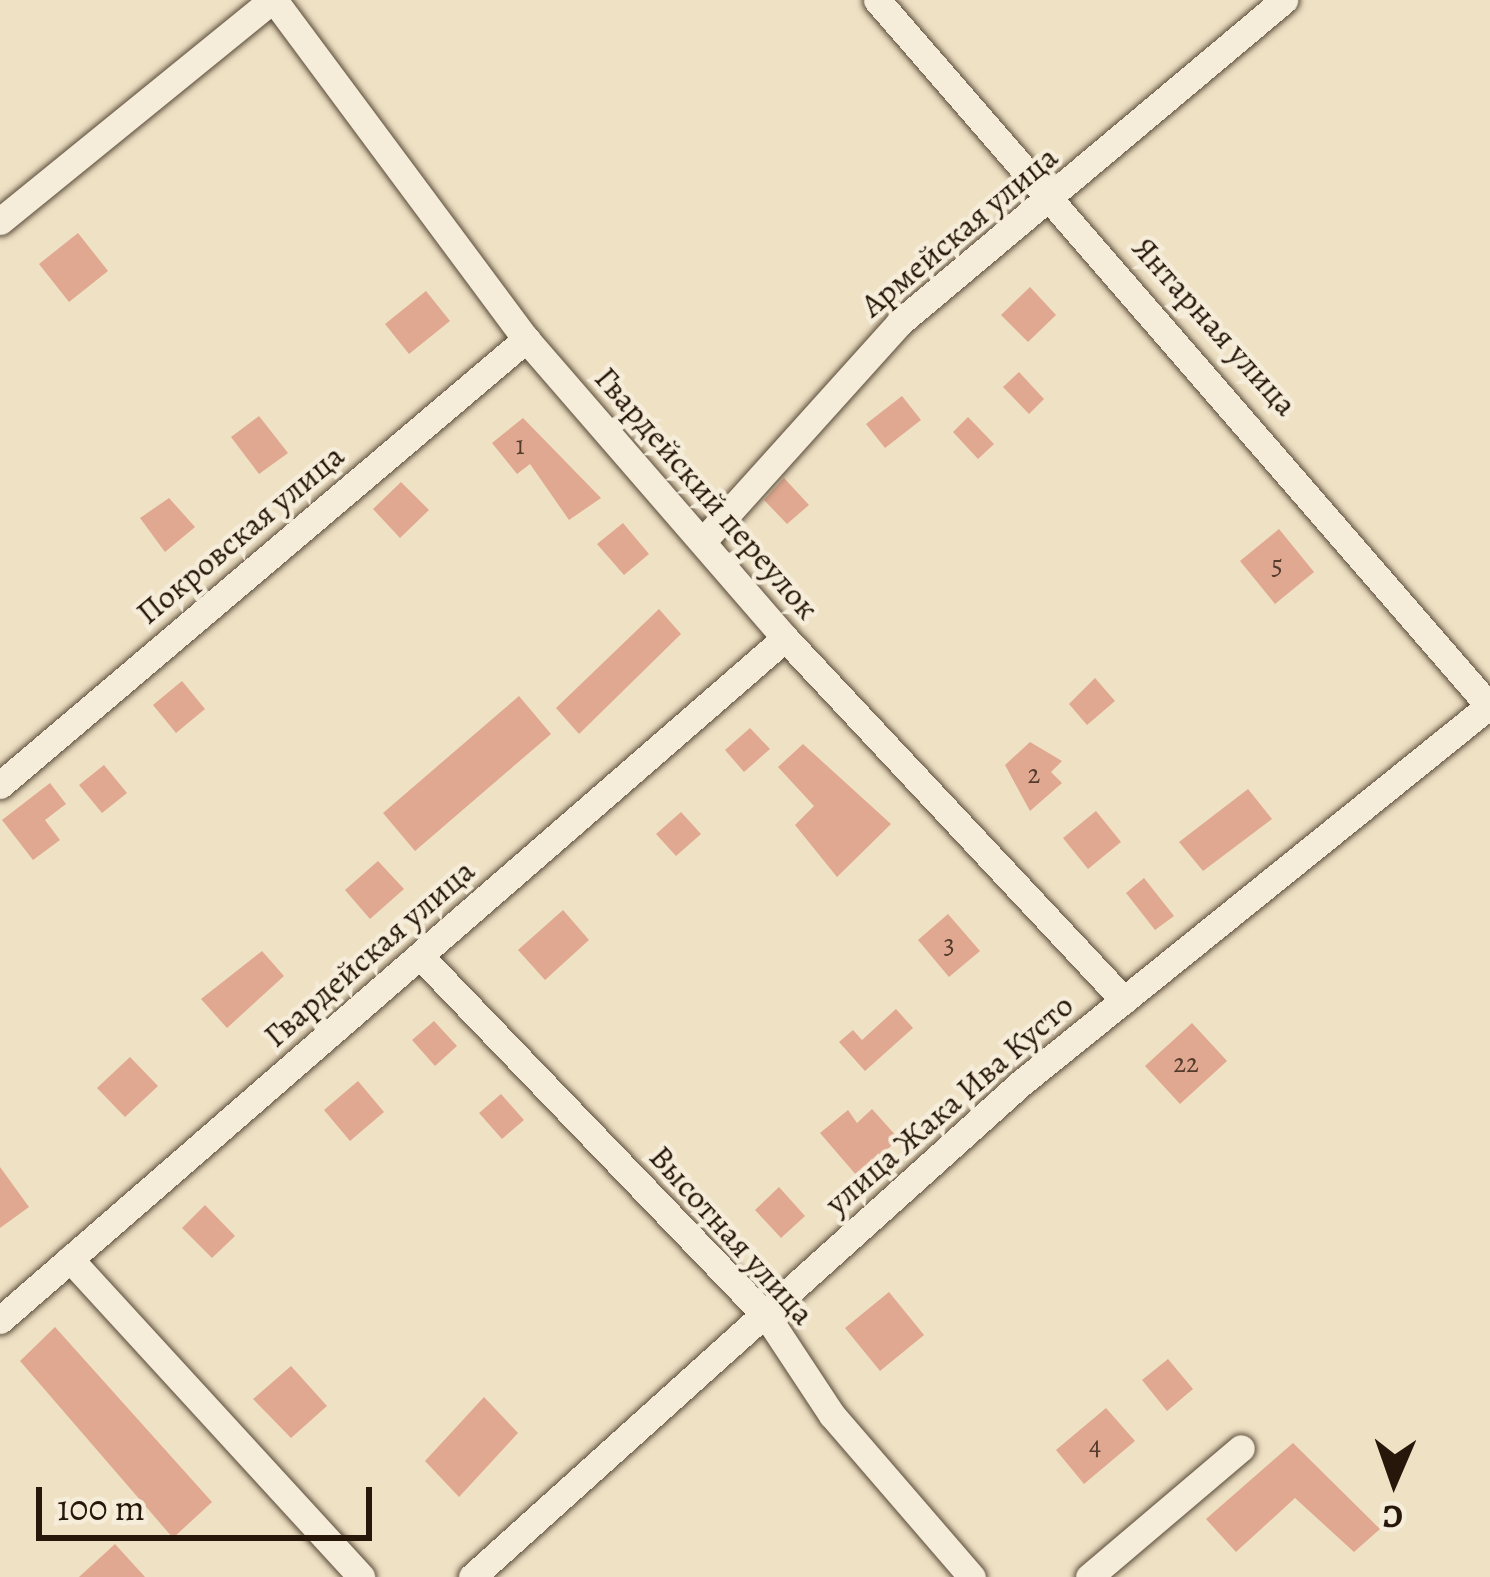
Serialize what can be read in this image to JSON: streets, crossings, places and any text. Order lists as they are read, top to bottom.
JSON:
{
  "streets": {
    "street": [
      "Армейская улица",
      "Янтарная улица",
      "Гвардейский переулок",
      "Покровская улица",
      "Гвардейская улица",
      "улица Жака Ива Кусто",
      "Высотная улица"
    ]
  },
  "crossings": [
    ["Армейская улица", "Янтарная улица"],
    ["Армейская улица", "Гвардейский переулок"],
    ["Янтарная улица", "улица Жака Ива Кусто"],
    ["Гвардейский переулок", "Покровская улица"],
    ["Гвардейский переулок", "Гвардейская улица"],
    ["Гвардейский переулок", "улица Жака Ива Кусто"],
    ["Гвардейская улица", "Высотная улица"],
    ["улица Жака Ива Кусто", "Высотная улица"]
  ],
  "house_numbers": [
    "1",
    "5",
    "2",
    "3",
    "22",
    "4"
  ],
  "scale_bar": "100 m",
  "north": "bottom"
}
